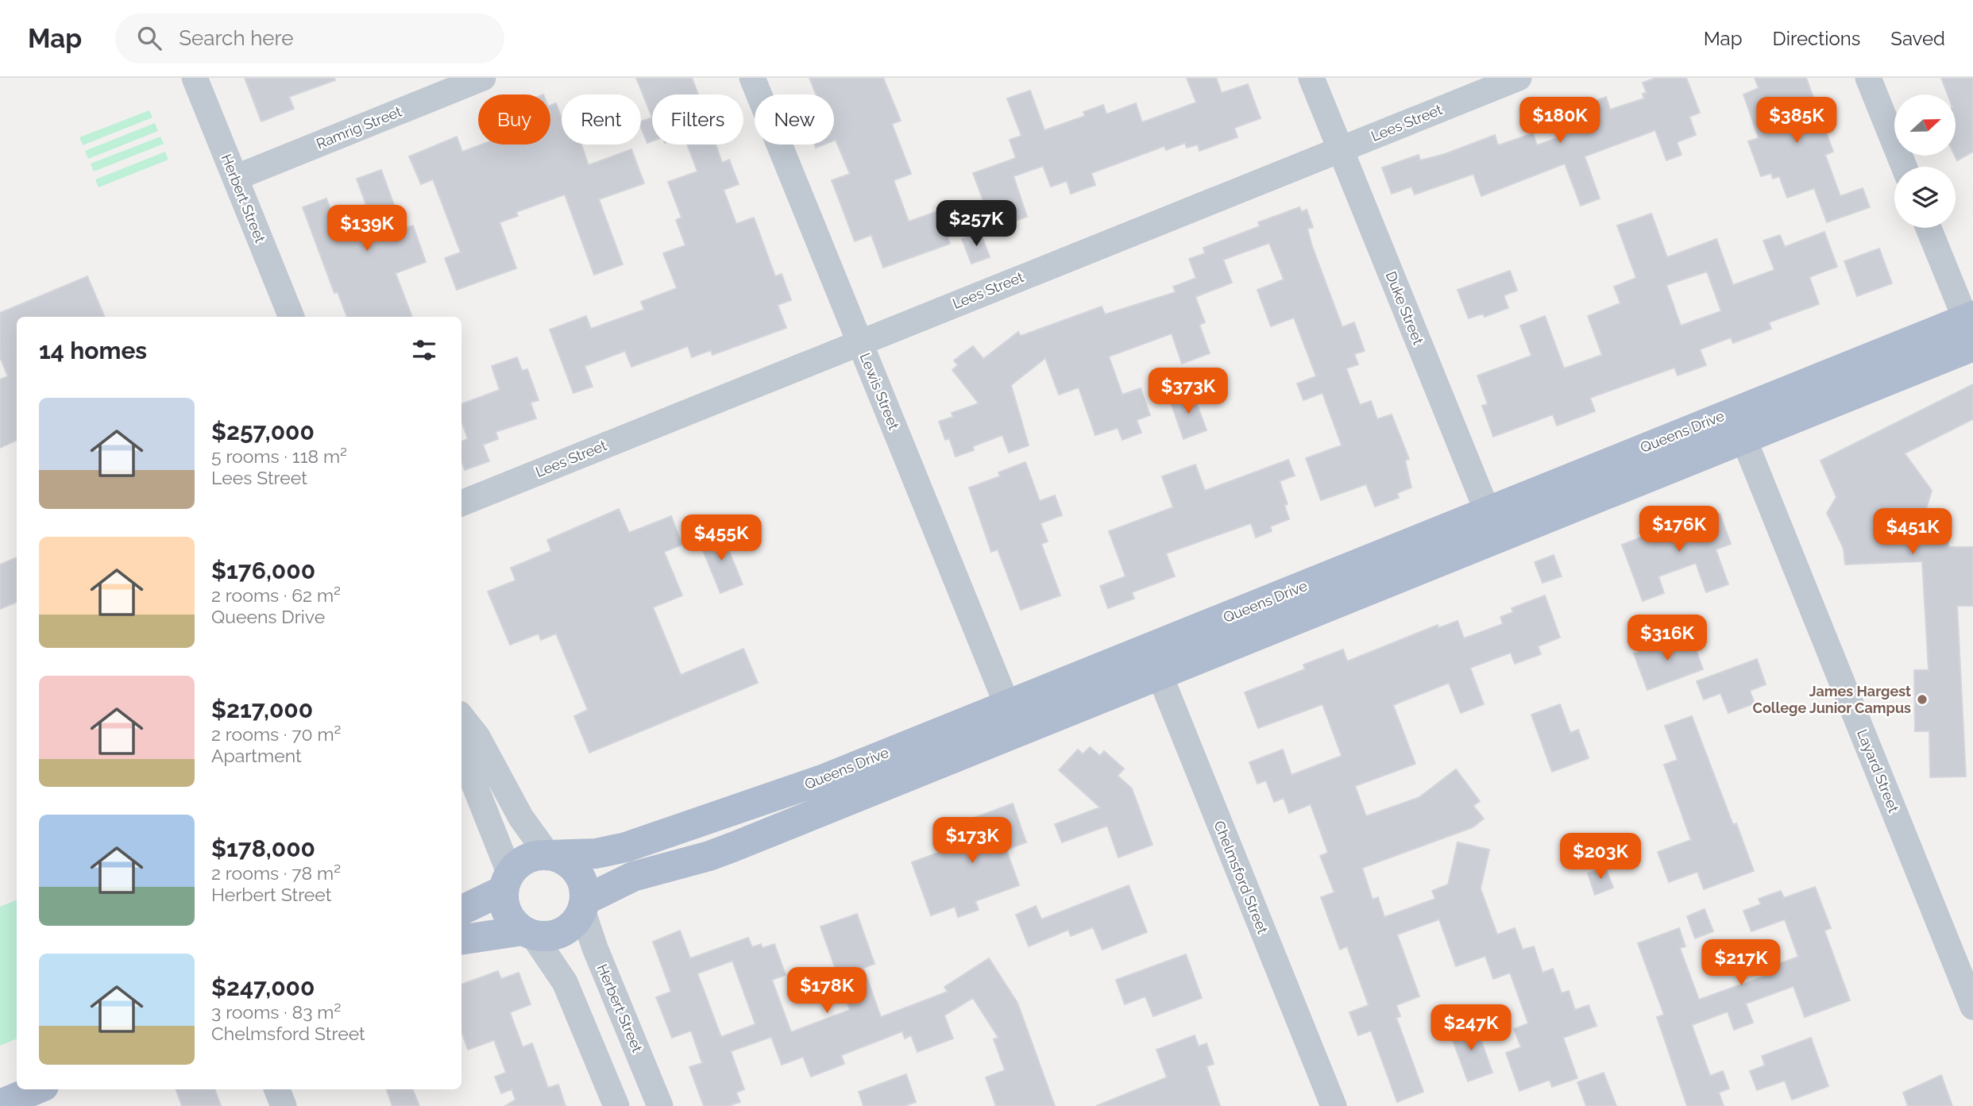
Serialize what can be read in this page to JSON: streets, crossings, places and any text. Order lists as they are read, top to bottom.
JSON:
{
  "streets": {
    "main road": ["Herbert Street", "Queens Drive"],
    "street": [
      "Lees Street",
      "Ramrig Street",
      "Duke Street",
      "Lewis Street",
      "Layard Street",
      "Chelmsford Street"
    ]
  },
  "crossings": [
    ["Lees Street", "Duke Street"],
    ["Lees Street", "Lewis Street"],
    ["Ramrig Street", "Herbert Street"],
    ["Herbert Street", "Queens Drive"],
    ["Duke Street", "Queens Drive"],
    ["Lewis Street", "Queens Drive"],
    ["Queens Drive", "Layard Street"],
    ["Queens Drive", "Chelmsford Street"]
  ],
  "places": ["James Hargest College Junior Campus"],
  "north": "right",
  "page": {
    "header": "Map",
    "search": "Search here",
    "nav": ["Map", "Directions", "Saved"],
    "chip": [
      "Buy",
      "Rent",
      "Filters",
      "New"
    ],
    "price": [
      "$180K",
      "$385K",
      "$257K",
      "$139K",
      "$373K",
      "$176K",
      "$451K",
      "$455K",
      "$316K",
      "$173K",
      "$203K",
      "$217K",
      "$178K",
      "$247K"
    ],
    "heading": "14 homes",
    "list": [
      {
        "name": "$257,000",
        "note": "5 rooms · 118 m² · Lees Street"
      },
      {
        "name": "$176,000",
        "note": "2 rooms · 62 m² · Queens Drive"
      },
      {
        "name": "$217,000",
        "note": "2 rooms · 70 m² · Apartment"
      },
      {
        "name": "$178,000",
        "note": "2 rooms · 78 m² · Herbert Street"
      },
      {
        "name": "$247,000",
        "note": "3 rooms · 83 m² · Chelmsford Street"
      }
    ]
  }
}
